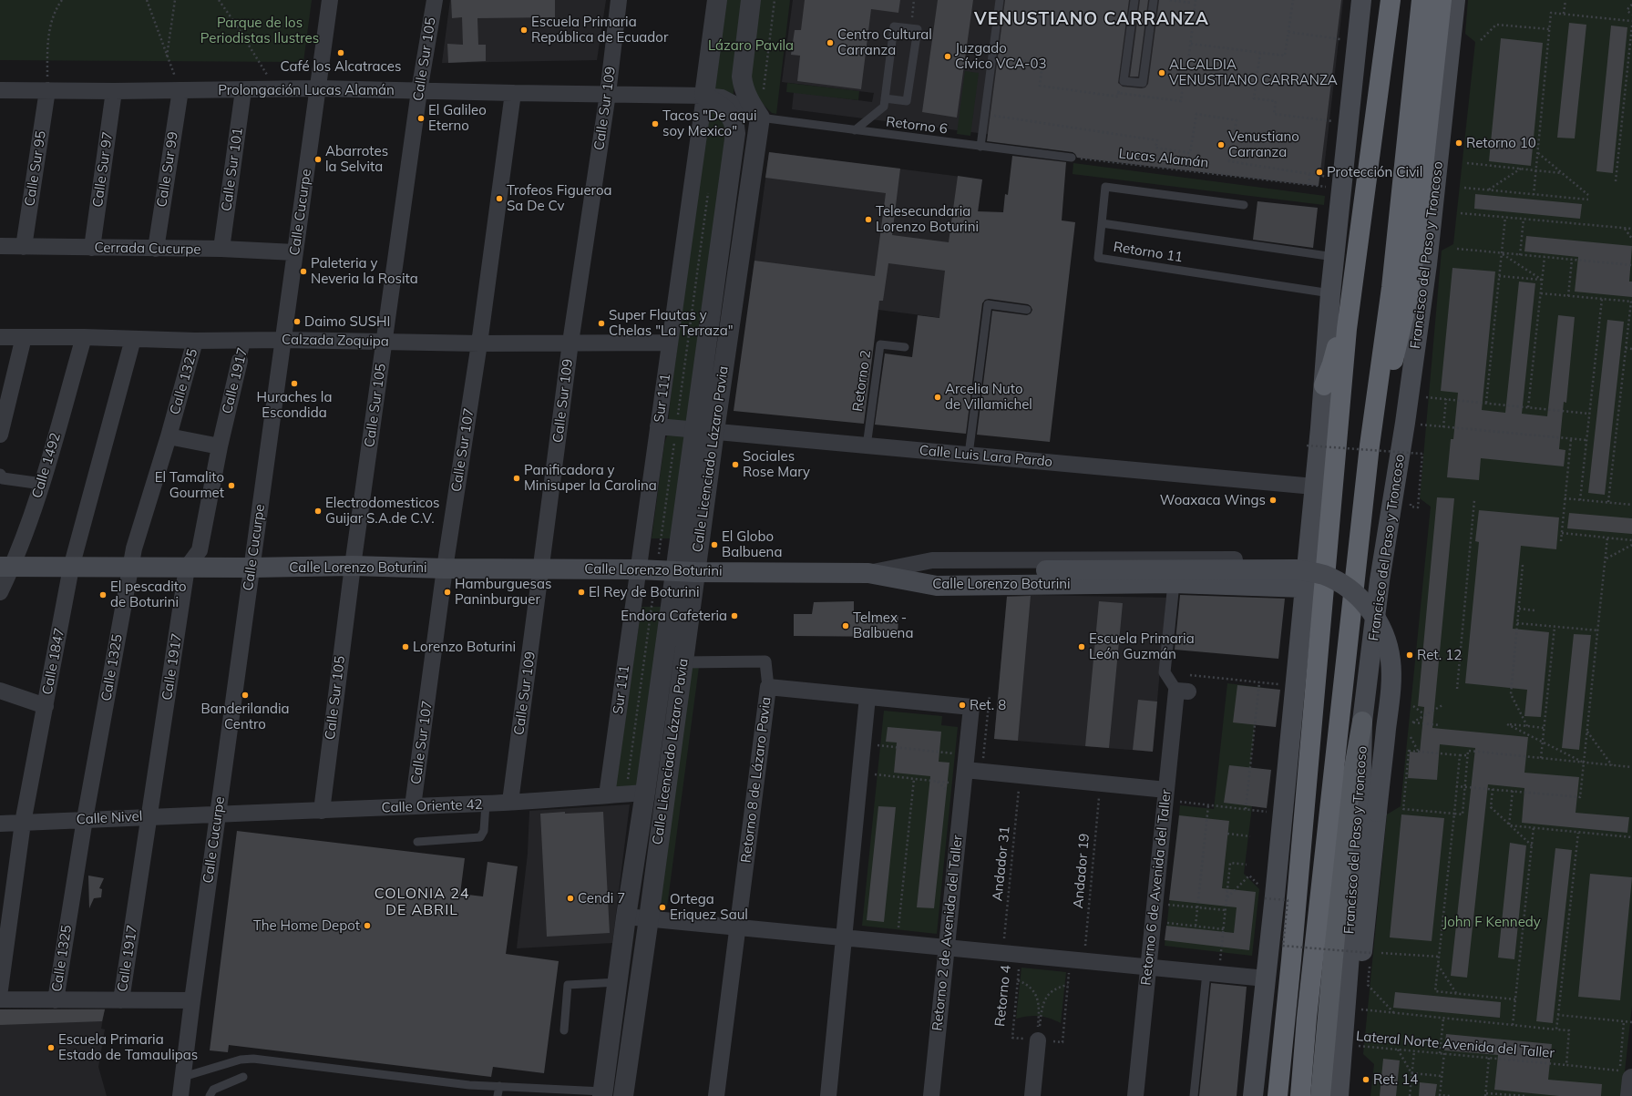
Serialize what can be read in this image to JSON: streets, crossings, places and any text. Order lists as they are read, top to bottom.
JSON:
{
  "streets": {
    "highway": ["Francisco del Paso y Troncoso"],
    "main road": ["Calle Lorenzo Boturini"],
    "street": [
      "Calle Sur 105",
      "Prolongación Lucas Alamán",
      "Calle Sur 109",
      "Calle Sur 95",
      "Calle Sur 97",
      "Calle Sur 99",
      "Calle Sur 101",
      "Calle Cucurpe",
      "Cerrada Cucurpe",
      "Calzada Zoquipa",
      "Calle 1917",
      "Calle 1325",
      "Sur 111",
      "Calle Sur 107",
      "Calle Luis Lara Pardo",
      "Calle Licenciado Lázaro Pavia",
      "Calle 1492",
      "Calle 1847",
      "Retorno 8 de Lázaro Pavia",
      "Calle Oriente 42",
      "Calle Nivel",
      "Retorno 6 de Avenida del Taller",
      "Retorno 2 de Avenida del Taller"
    ],
    "lane": ["Retorno 6", "Retorno 11", "Retorno 2"],
    "path": [
      "Lucas Alamán",
      "Andador 31",
      "Andador 19",
      "Retorno 4",
      "Lateral Norte Avenida del Taller"
    ]
  },
  "crossings": [
    ["Calle Sur 105", "Prolongación Lucas Alamán"],
    ["Calle Sur 105", "Calzada Zoquipa"],
    ["Calle Sur 105", "Calle Lorenzo Boturini"],
    ["Calle Sur 105", "Calle Oriente 42"],
    ["Prolongación Lucas Alamán", "Calle Sur 109"],
    ["Prolongación Lucas Alamán", "Retorno 6"],
    ["Prolongación Lucas Alamán", "Calle Sur 95"],
    ["Prolongación Lucas Alamán", "Calle Sur 97"],
    ["Prolongación Lucas Alamán", "Calle Sur 99"],
    ["Prolongación Lucas Alamán", "Calle Sur 101"],
    ["Prolongación Lucas Alamán", "Calle Cucurpe"],
    ["Prolongación Lucas Alamán", "Sur 111"],
    ["Prolongación Lucas Alamán", "Calle Sur 107"],
    ["Prolongación Lucas Alamán", "Calle Licenciado Lázaro Pavia"],
    ["Calle Sur 109", "Calzada Zoquipa"],
    ["Calle Sur 109", "Calle Lorenzo Boturini"],
    ["Calle Sur 109", "Calle Oriente 42"],
    ["Retorno 6", "Lucas Alamán"],
    ["Retorno 6", "Calle Licenciado Lázaro Pavia"],
    ["Calle Sur 95", "Cerrada Cucurpe"],
    ["Calle Sur 97", "Cerrada Cucurpe"],
    ["Calle Sur 99", "Cerrada Cucurpe"],
    ["Calle Sur 101", "Cerrada Cucurpe"],
    ["Calle Cucurpe", "Cerrada Cucurpe"],
    ["Calle Cucurpe", "Calzada Zoquipa"],
    ["Calle Cucurpe", "Calle Lorenzo Boturini"],
    ["Calle Cucurpe", "Calle Oriente 42"],
    ["Calle Cucurpe", "Calle Nivel"],
    ["Francisco del Paso y Troncoso", "Lateral Norte Avenida del Taller"],
    ["Calzada Zoquipa", "Calle 1917"],
    ["Calzada Zoquipa", "Calle 1325"],
    ["Calzada Zoquipa", "Sur 111"],
    ["Calzada Zoquipa", "Calle Sur 107"],
    ["Calzada Zoquipa", "Calle 1492"],
    ["Calzada Zoquipa", "Calle 1847"],
    ["Calle 1917", "Calle Lorenzo Boturini"],
    ["Calle 1917", "Calle Nivel"],
    ["Retorno 2", "Calle Luis Lara Pardo"],
    ["Calle 1325", "Calle Lorenzo Boturini"],
    ["Calle 1325", "Calle Nivel"],
    ["Sur 111", "Calle Luis Lara Pardo"],
    ["Sur 111", "Calle Licenciado Lázaro Pavia"],
    ["Sur 111", "Calle Lorenzo Boturini"],
    ["Sur 111", "Calle Oriente 42"],
    ["Calle Sur 107", "Calle Lorenzo Boturini"],
    ["Calle Sur 107", "Calle Oriente 42"],
    ["Calle Luis Lara Pardo", "Calle Licenciado Lázaro Pavia"],
    ["Calle Licenciado Lázaro Pavia", "Calle Lorenzo Boturini"],
    ["Calle Licenciado Lázaro Pavia", "Calle Oriente 42"],
    ["Calle 1492", "Calle Lorenzo Boturini"],
    ["Calle Lorenzo Boturini", "Calle 1847"],
    ["Calle 1847", "Calle Nivel"],
    ["Retorno 8 de Lázaro Pavia", "Retorno 2 de Avenida del Taller"],
    ["Calle Oriente 42", "Calle Nivel"],
    ["Andador 19", "Retorno 4"]
  ],
  "districts": ["VENUSTIANO CARRANZA", "COLONIA 24 DE ABRIL"],
  "parks": ["Parque de los Periodistas Ilustres", "Lázaro Pavila", "John F Kennedy"],
  "places": [
    "Escuela Primaria República de Ecuador",
    "Centro Cultural Carranza",
    "Café los Alcatraces",
    "Juzgado Cívico VCA-03",
    "ALCALDIA VENUSTIANO CARRANZA",
    "El Galileo Eterno",
    "Tacos \"De aqui soy Mexico\"",
    "Retorno 10",
    "Venustiano Carranza",
    "Abarrotes la Selvita",
    "Protección Civil",
    "Trofeos Figueroa Sa De Cv",
    "Telesecundaria Lorenzo Boturini",
    "Paleteria y Neveria la Rosita",
    "Daimo SUSHI",
    "Super Flautas y Chelas \"La Terraza\"",
    "Huraches la Escondida",
    "Arcelia Nuto de Villamichel",
    "Sociales Rose Mary",
    "Panificadora y Minisuper la Carolina",
    "El Tamalito Gourmet",
    "Woaxaca Wings",
    "Electrodomesticos Guijar S.A.de C.V.",
    "El Globo Balbuena",
    "Hamburguesas Paninburguer",
    "El Rey de Boturini",
    "El pescadito de Boturini",
    "Endora Cafeteria",
    "Telmex - Balbuena",
    "Lorenzo Boturini",
    "Escuela Primaria León Guzmán",
    "Ret. 12",
    "Banderilandia Centro",
    "Ret. 8",
    "Cendi 7",
    "Ortega Eriquez Saul",
    "The Home Depot",
    "Escuela Primaria Estado de Tamaulipas",
    "Ret. 14"
  ]
}
